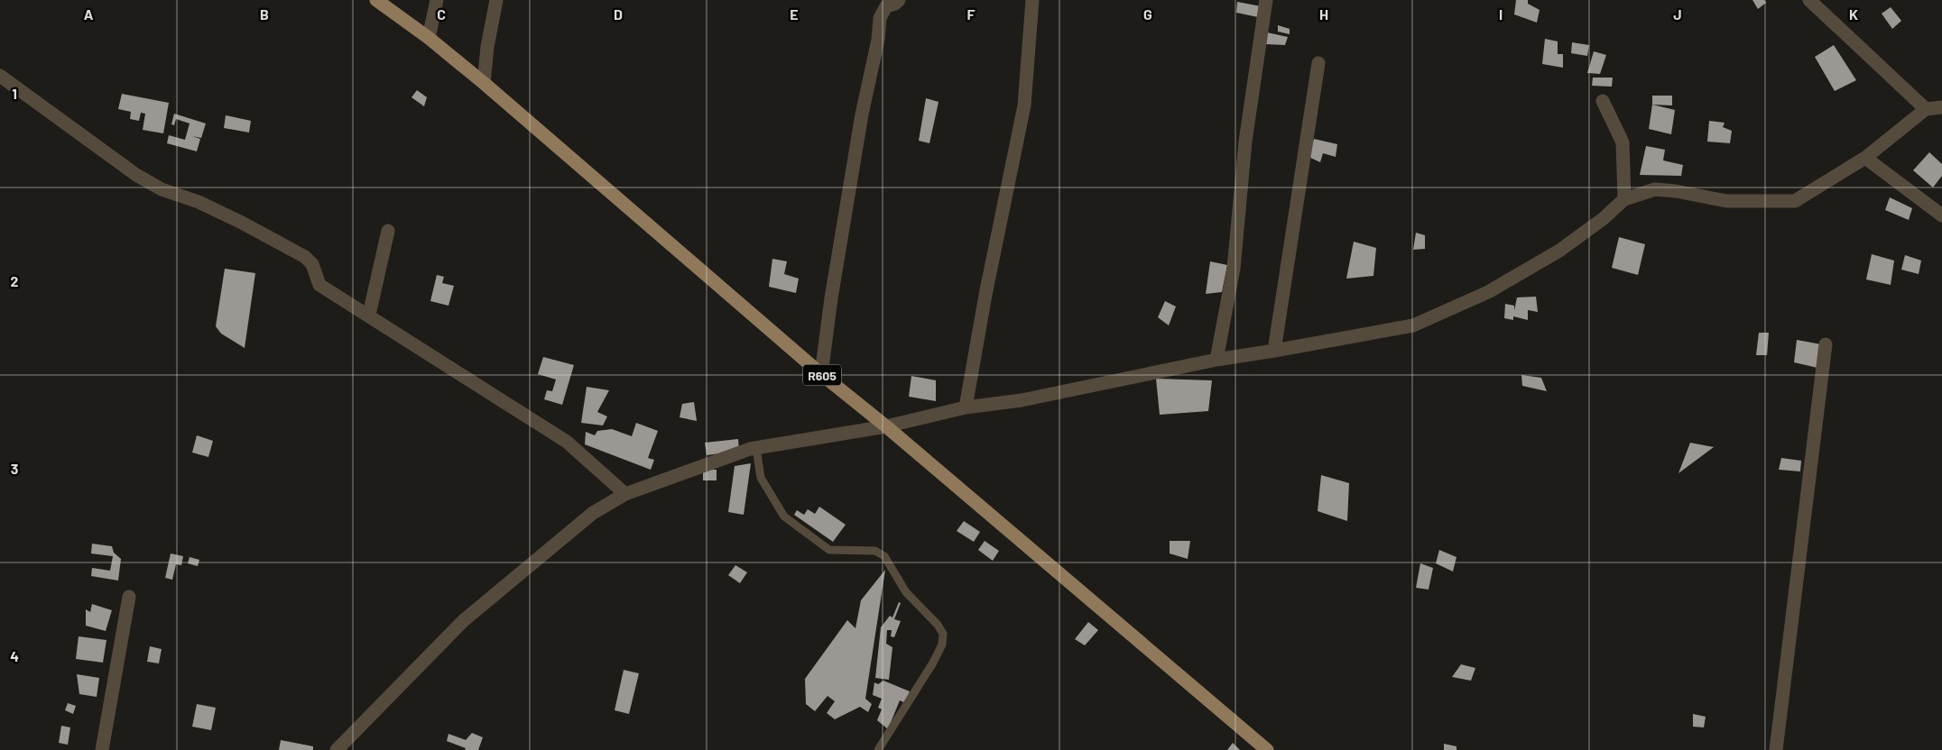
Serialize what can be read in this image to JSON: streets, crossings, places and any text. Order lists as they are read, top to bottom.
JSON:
{
  "streets": {
    "main road": ["R605"]
  },
  "grid": {
    "columns": [
      "A",
      "B",
      "C",
      "D",
      "E",
      "F",
      "G",
      "H",
      "I",
      "J",
      "K"
    ],
    "rows": [
      "1",
      "2",
      "3",
      "4"
    ]
  }
}
